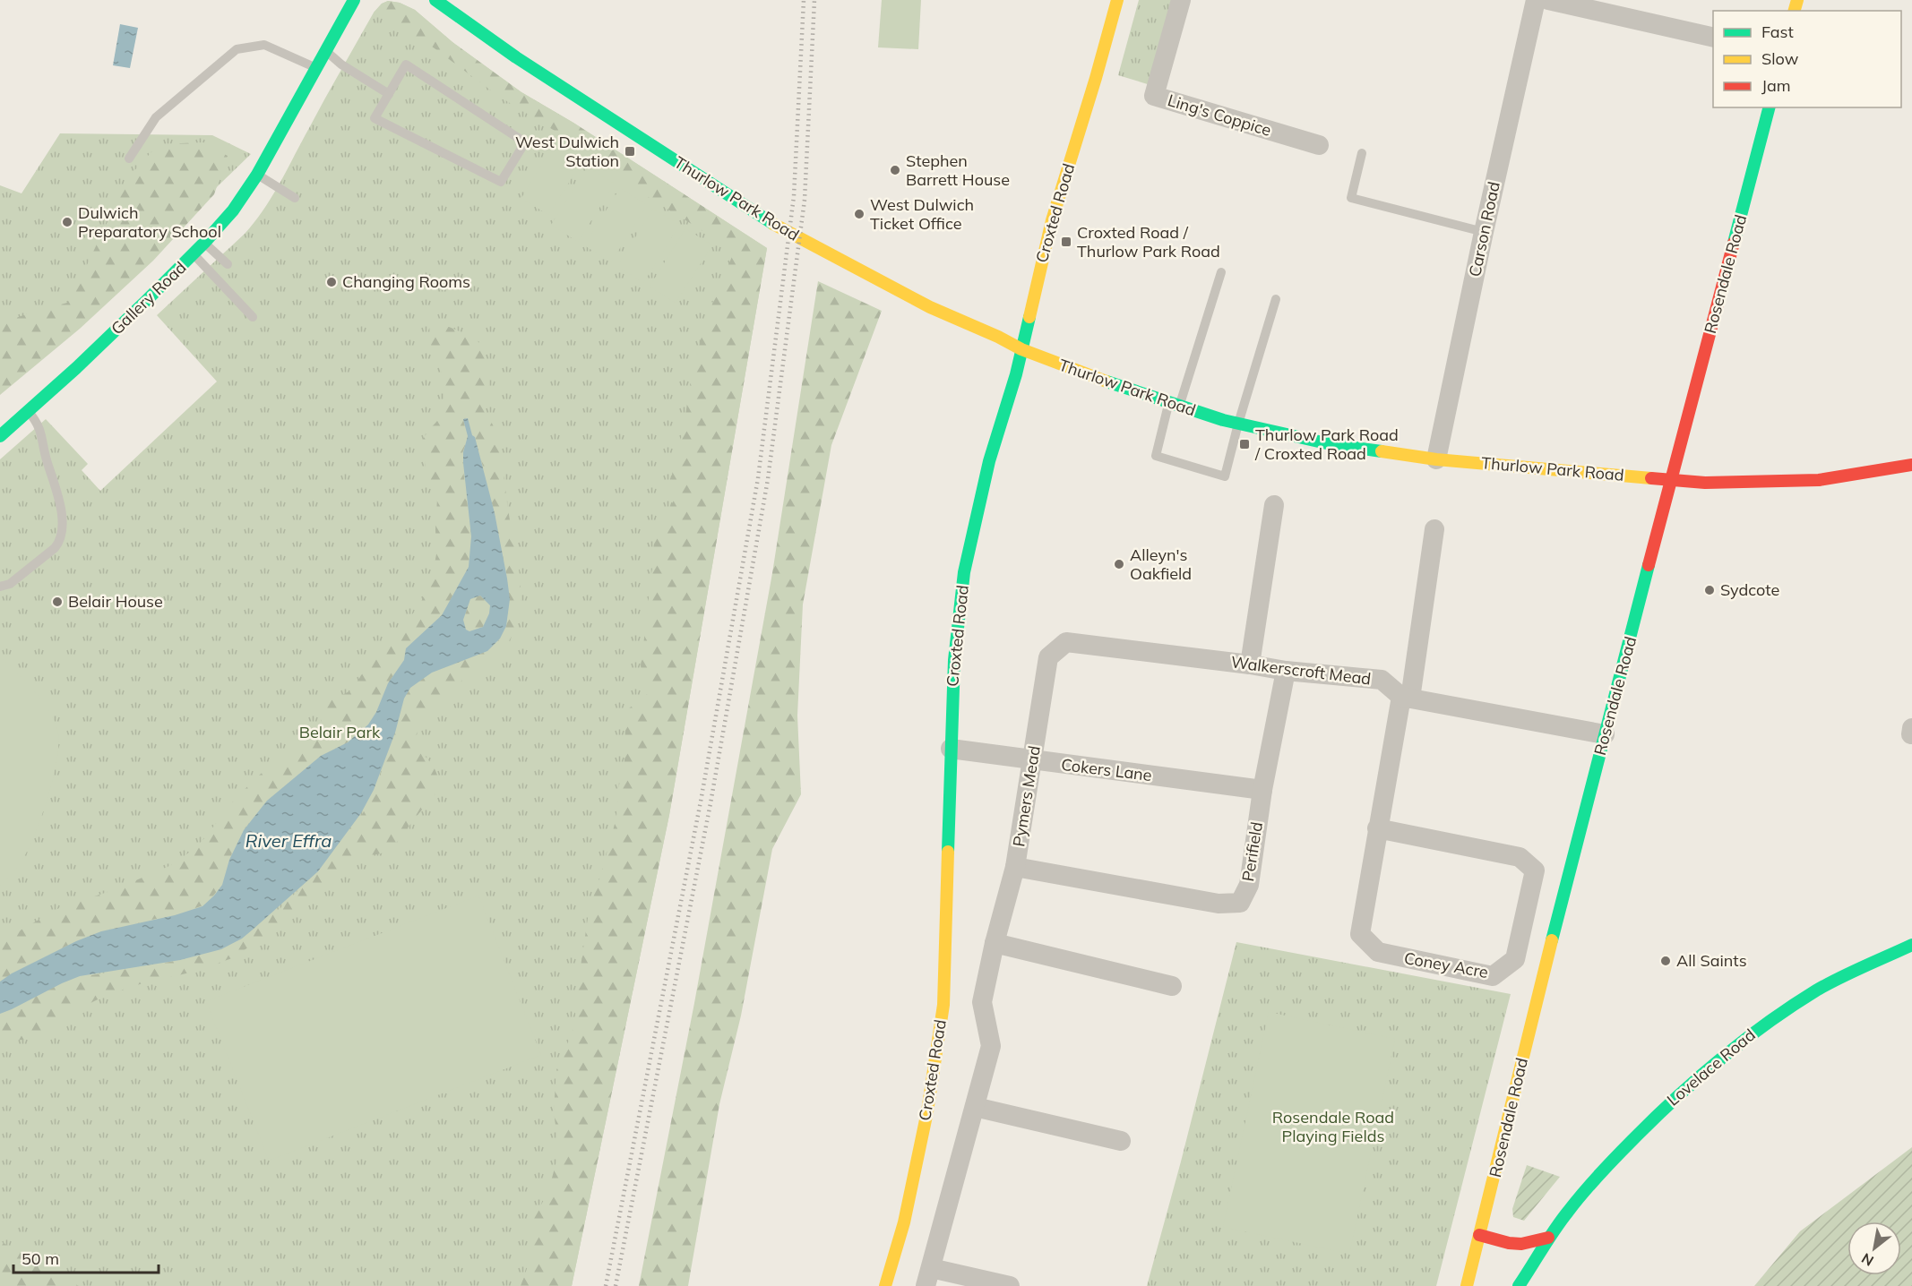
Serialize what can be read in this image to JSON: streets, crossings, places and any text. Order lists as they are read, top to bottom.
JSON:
{
  "streets": {
    "main road": [
      "Thurlow Park Road",
      "Croxted Road",
      "Rosendale Road",
      "Gallery Road",
      "Lovelace Road"
    ],
    "street": [
      "Ling's Coppice",
      "Carson Road",
      "Walkerscroft Mead",
      "Cokers Lane",
      "Pymers Mead",
      "Perifield",
      "Coney Acre"
    ]
  },
  "crossings": [
    ["Thurlow Park Road", "Croxted Road"],
    ["Thurlow Park Road", "Carson Road"],
    ["Thurlow Park Road", "Rosendale Road"],
    ["Croxted Road", "Cokers Lane"],
    ["Rosendale Road", "Walkerscroft Mead"],
    ["Walkerscroft Mead", "Pymers Mead"],
    ["Walkerscroft Mead", "Perifield"],
    ["Walkerscroft Mead", "Coney Acre"],
    ["Cokers Lane", "Pymers Mead"],
    ["Cokers Lane", "Perifield"],
    ["Pymers Mead", "Perifield"]
  ],
  "water": ["River Effra"],
  "parks": ["Belair Park", "Rosendale Road Playing Fields"],
  "places": {
    "transit": ["West Dulwich Station", "Croxted Road / Thurlow Park Road", "Thurlow Park Road / Croxted Road"],
    "other": [
      "Stephen Barrett House",
      "West Dulwich Ticket Office",
      "Dulwich Preparatory School",
      "Changing Rooms",
      "Alleyn's Oakfield",
      "Sydcote",
      "Belair House",
      "All Saints"
    ]
  },
  "legend": ["Fast", "Slow", "Jam"],
  "scale_bar": "50 m",
  "north": "bottom left"
}
